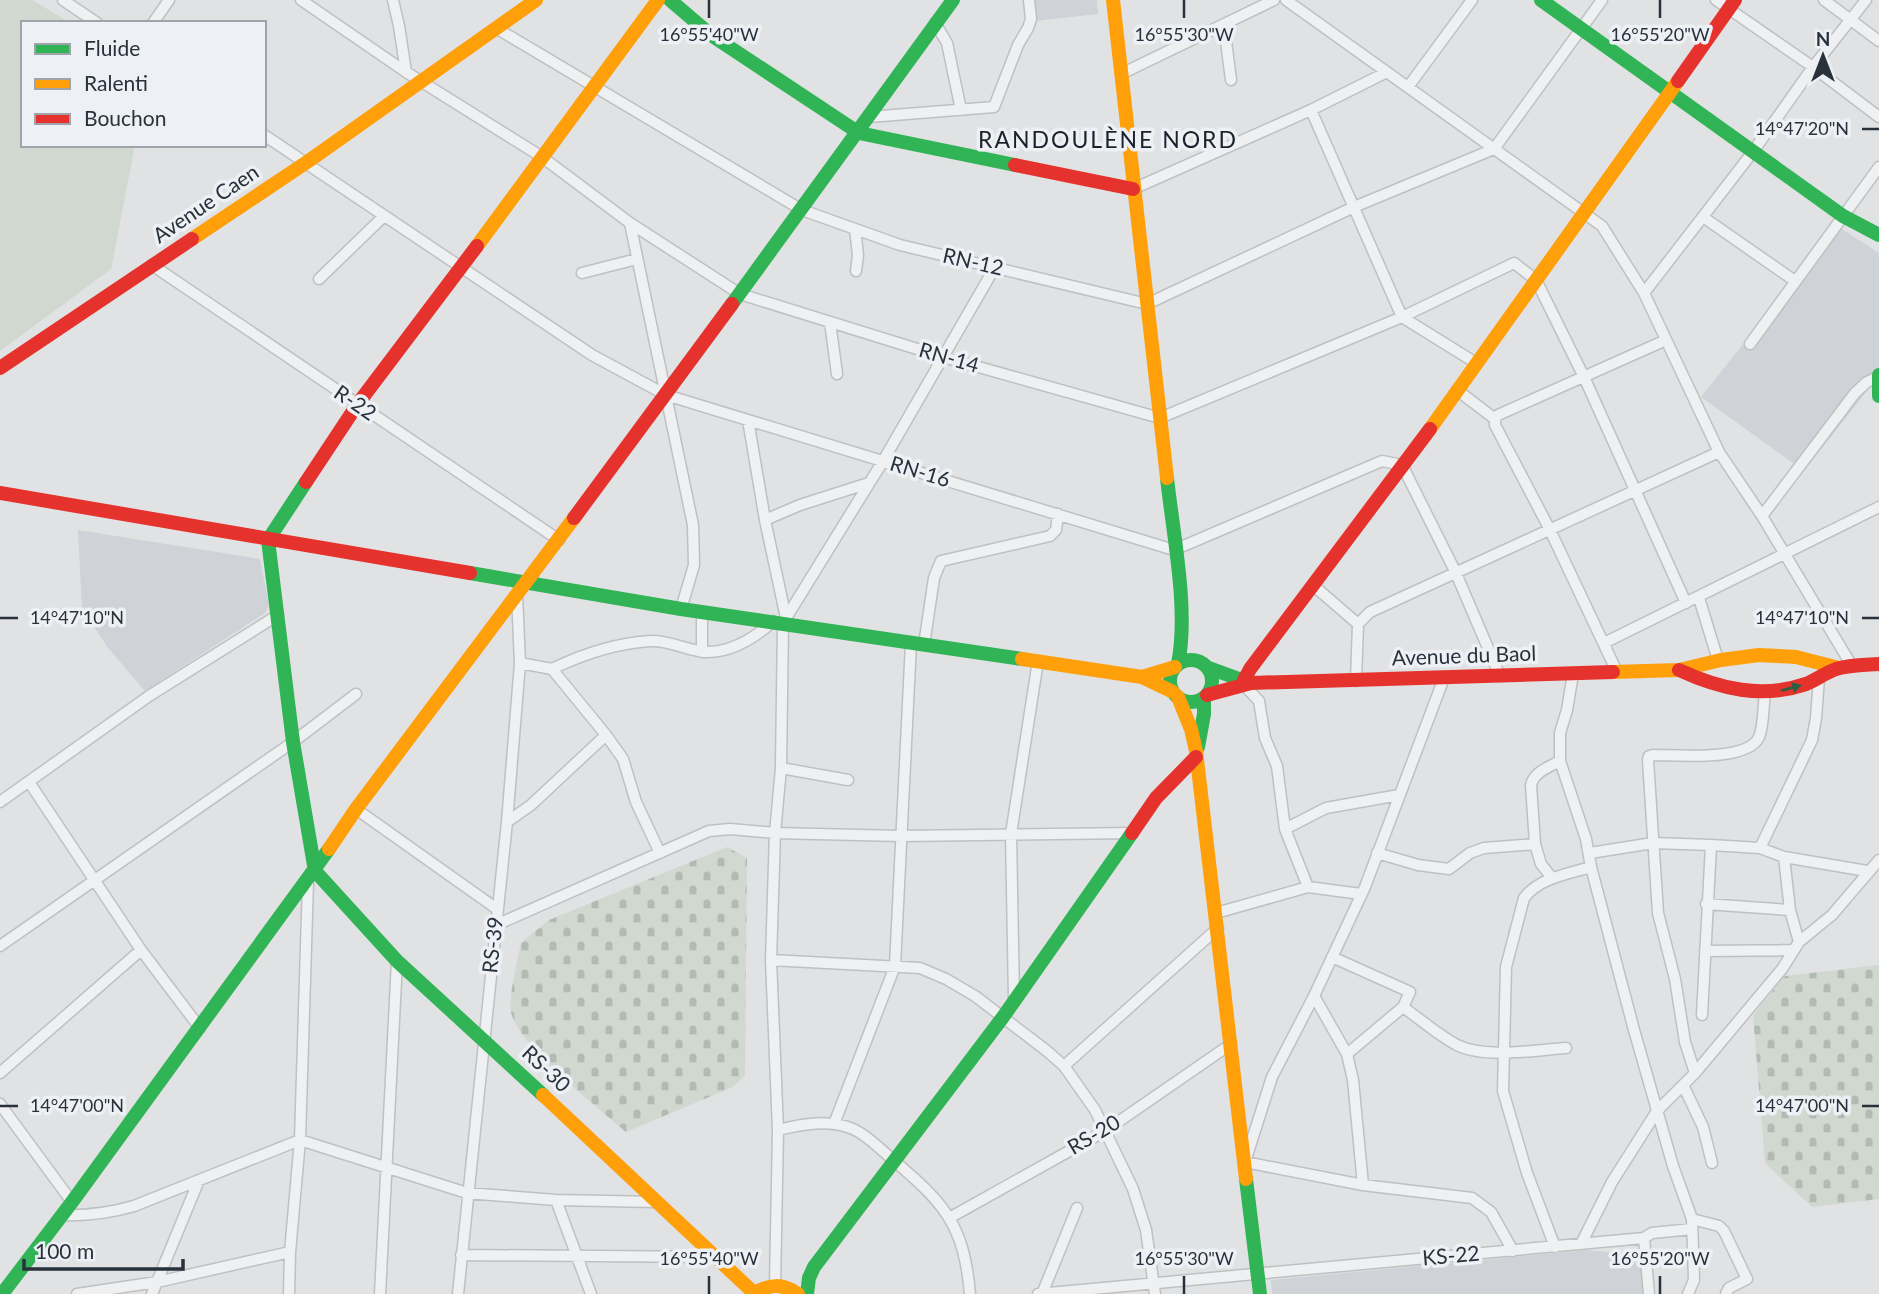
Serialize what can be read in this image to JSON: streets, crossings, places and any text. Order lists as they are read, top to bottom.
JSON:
{
  "streets": {
    "main road": ["Avenue Caen", "Avenue du Baol", "RS-30"],
    "street": [
      "RN-12",
      "RN-14",
      "R-22",
      "RN-16",
      "RS-39",
      "RS-20",
      "KS-22"
    ]
  },
  "crossings": [
    ["Avenue Caen", "RN-12"],
    ["Avenue Caen", "RN-14"],
    ["Avenue Caen", "R-22"],
    ["Avenue Caen", "RN-16"],
    ["RS-39", "RS-30"]
  ],
  "districts": ["RANDOULÈNE NORD"],
  "legend": ["Fluide", "Ralenti", "Bouchon"],
  "scale_bar": "100 m",
  "north": "top",
  "coordinates": [
    "16°55'40\"W",
    "16°55'30\"W",
    "16°55'20\"W",
    "14°47'20\"N",
    "14°47'10\"N",
    "14°47'00\"N"
  ]
}
